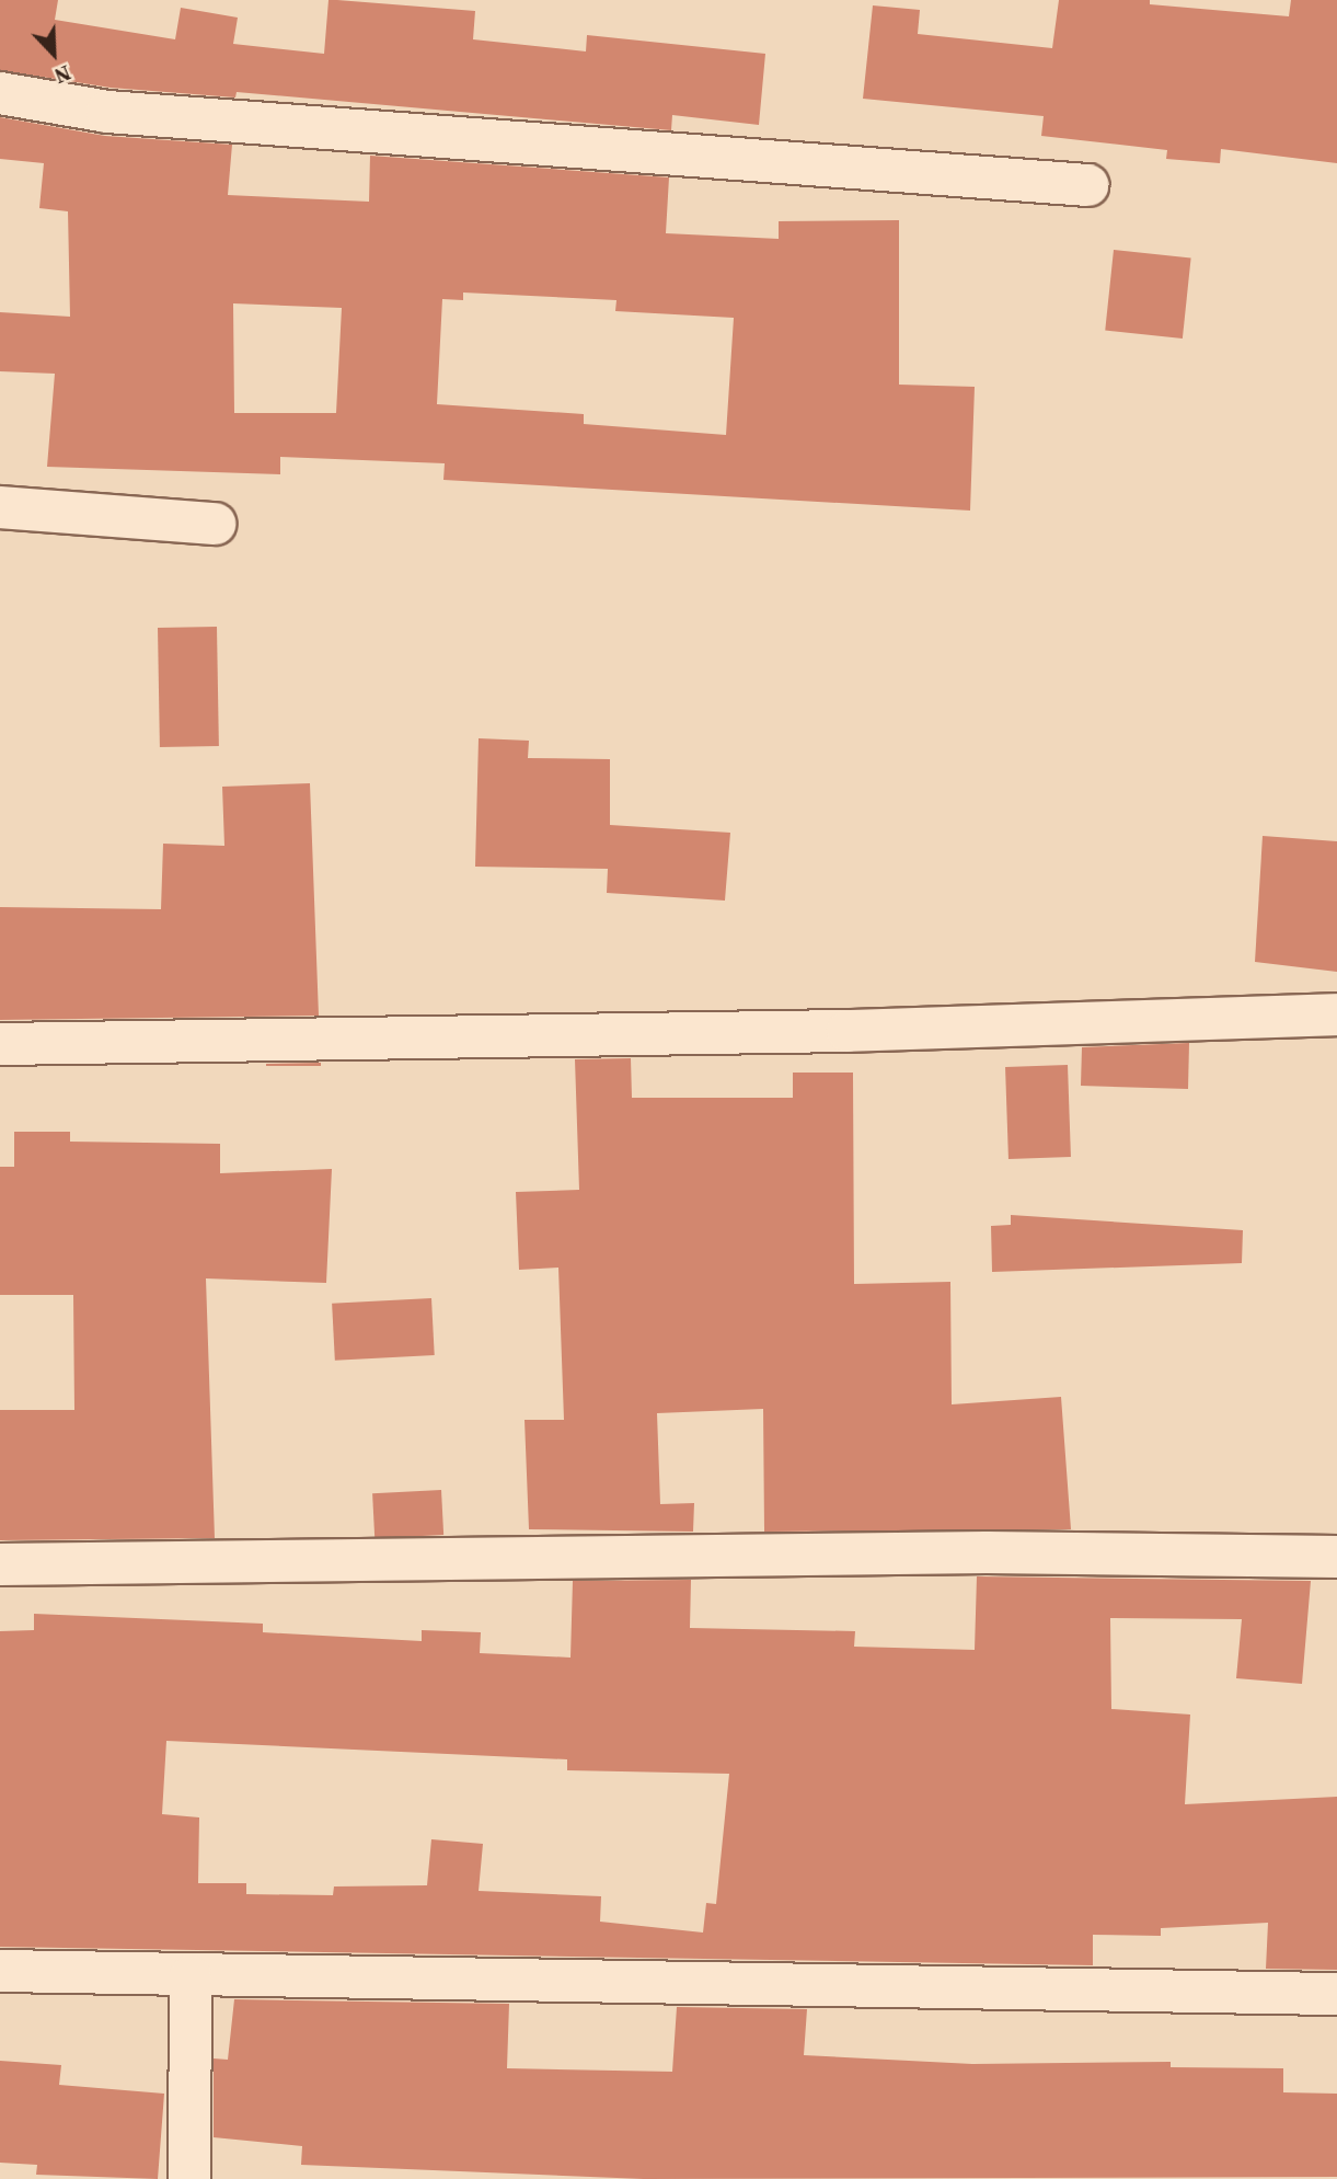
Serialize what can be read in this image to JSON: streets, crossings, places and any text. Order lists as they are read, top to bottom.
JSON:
{
  "north": "bottom right"
}
